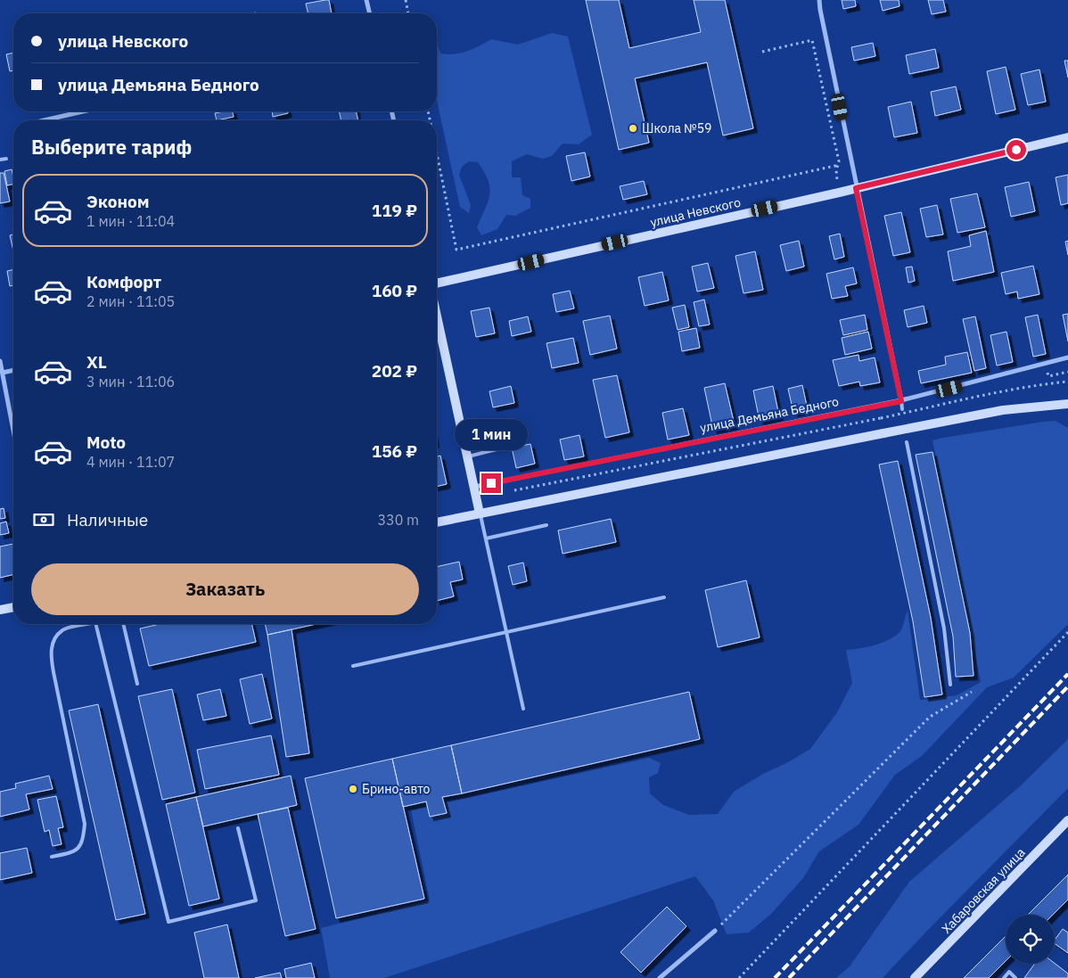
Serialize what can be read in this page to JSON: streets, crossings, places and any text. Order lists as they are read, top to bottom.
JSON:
{
  "streets": {
    "main road": ["улица Невского", "Хабаровская улица"],
    "street": ["улица Демьяна Бедного"]
  },
  "places": ["Школа №59", "Брино-авто"],
  "page": {
    "banner": ["улица Невского", "улица Демьяна Бедного"],
    "heading": "Выберите тариф",
    "list": [
      {
        "name": "Эконом",
        "note": "1 мин · 11:04",
        "value": "119 ₽"
      },
      {
        "name": "Комфорт",
        "note": "2 мин · 11:05",
        "value": "160 ₽"
      },
      {
        "name": "XL",
        "note": "3 мин · 11:06",
        "value": "202 ₽"
      },
      {
        "name": "Moto",
        "note": "4 мин · 11:07",
        "value": "156 ₽"
      }
    ],
    "bubble": "1 мин",
    "pay": ["Наличные", "330 m"],
    "buttons": "Заказать"
  }
}
